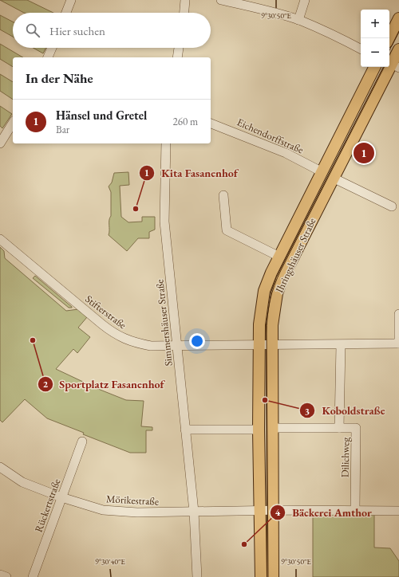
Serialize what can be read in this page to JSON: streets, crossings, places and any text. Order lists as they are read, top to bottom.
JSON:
{
  "streets": {
    "main road": ["Ihringshäuser Straße"],
    "street": [
      "Eichendorffstraße",
      "Stifterstraße",
      "Simmershäuser Straße",
      "Dilichweg",
      "Mörikestraße",
      "Rückertstraße"
    ]
  },
  "crossings": [
    ["Eichendorffstraße", "Ihringshäuser Straße"],
    ["Ihringshäuser Straße", "Stifterstraße"],
    ["Ihringshäuser Straße", "Mörikestraße"],
    ["Stifterstraße", "Simmershäuser Straße"],
    ["Stifterstraße", "Dilichweg"],
    ["Simmershäuser Straße", "Mörikestraße"],
    ["Dilichweg", "Mörikestraße"],
    ["Mörikestraße", "Rückertstraße"]
  ],
  "places": [
    "Kita Fasanenhof",
    "Sportplatz Fasanenhof",
    "Koboldstraße",
    "Bäckerei Amthor"
  ],
  "page": {
    "map_buttons": ["+", "−"],
    "search": "Hier suchen",
    "heading": "In der Nähe",
    "list": [
      {
        "mark": "1",
        "name": "Hänsel und Gretel",
        "note": "Bar",
        "value": "260 m"
      }
    ],
    "pins": "1"
  },
  "coordinates": ["9°30'50\"E", "9°30'40\"E"]
}
